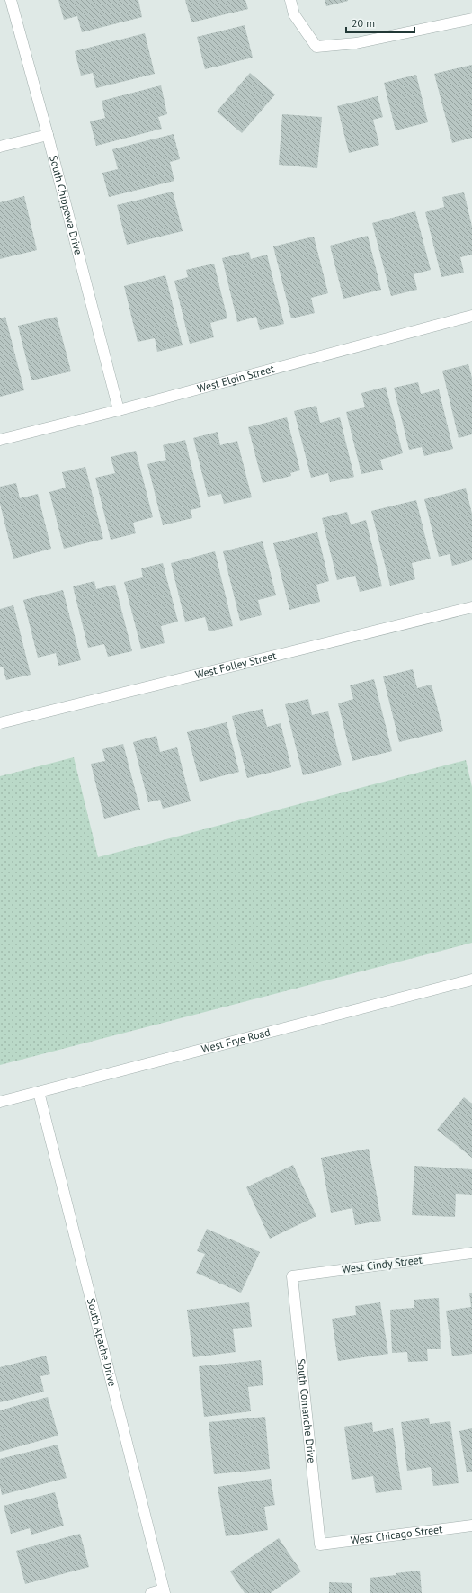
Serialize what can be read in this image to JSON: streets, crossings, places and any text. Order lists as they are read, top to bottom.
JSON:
{
  "streets": {
    "street": [
      "South Chippewa Drive",
      "West Elgin Street",
      "West Folley Street",
      "West Frye Road",
      "West Cindy Street",
      "South Apache Drive",
      "South Comanche Drive",
      "West Chicago Street"
    ]
  },
  "crossings": [
    ["South Chippewa Drive", "West Elgin Street"],
    ["West Frye Road", "South Apache Drive"],
    ["West Cindy Street", "South Comanche Drive"],
    ["South Comanche Drive", "West Chicago Street"]
  ],
  "scale_bar": "20 m"
}
